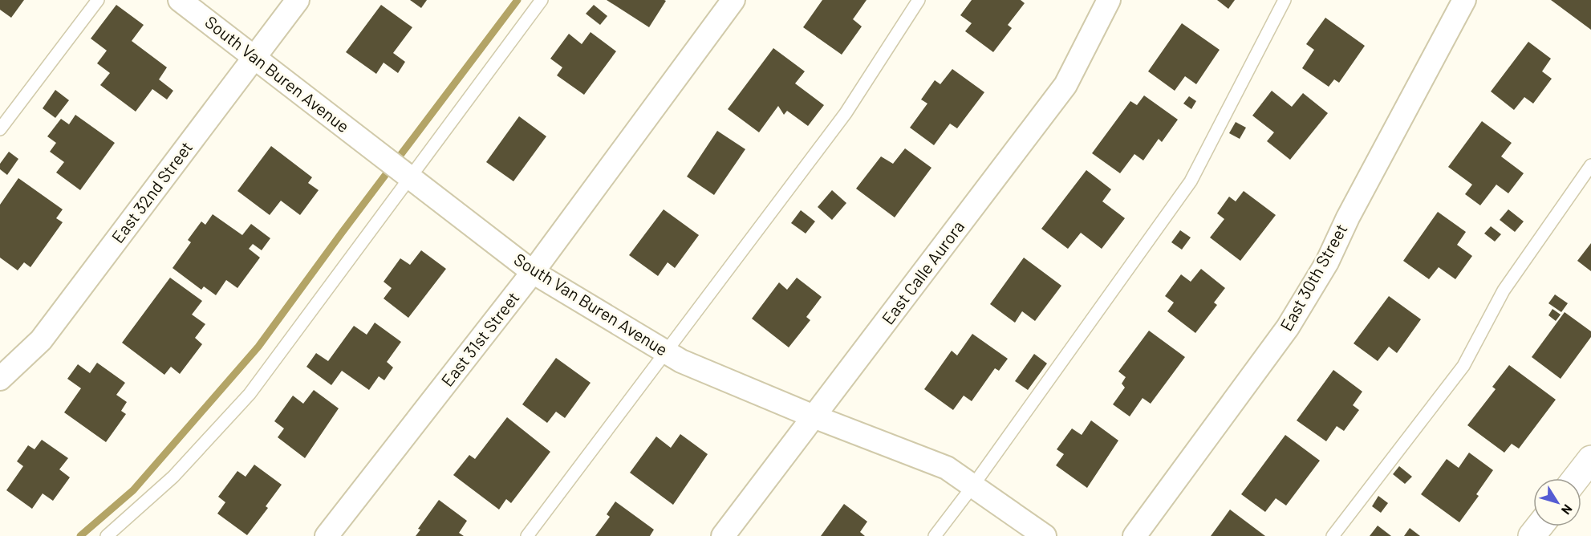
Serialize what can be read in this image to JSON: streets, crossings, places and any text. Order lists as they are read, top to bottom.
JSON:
{
  "streets": {
    "street": [
      "South Van Buren Avenue",
      "East 32nd Street",
      "East Calle Aurora",
      "East 30th Street",
      "East 31st Street"
    ]
  },
  "crossings": [
    ["South Van Buren Avenue", "East 32nd Street"],
    ["South Van Buren Avenue", "East Calle Aurora"],
    ["South Van Buren Avenue", "East 31st Street"]
  ],
  "north": "bottom right"
}
